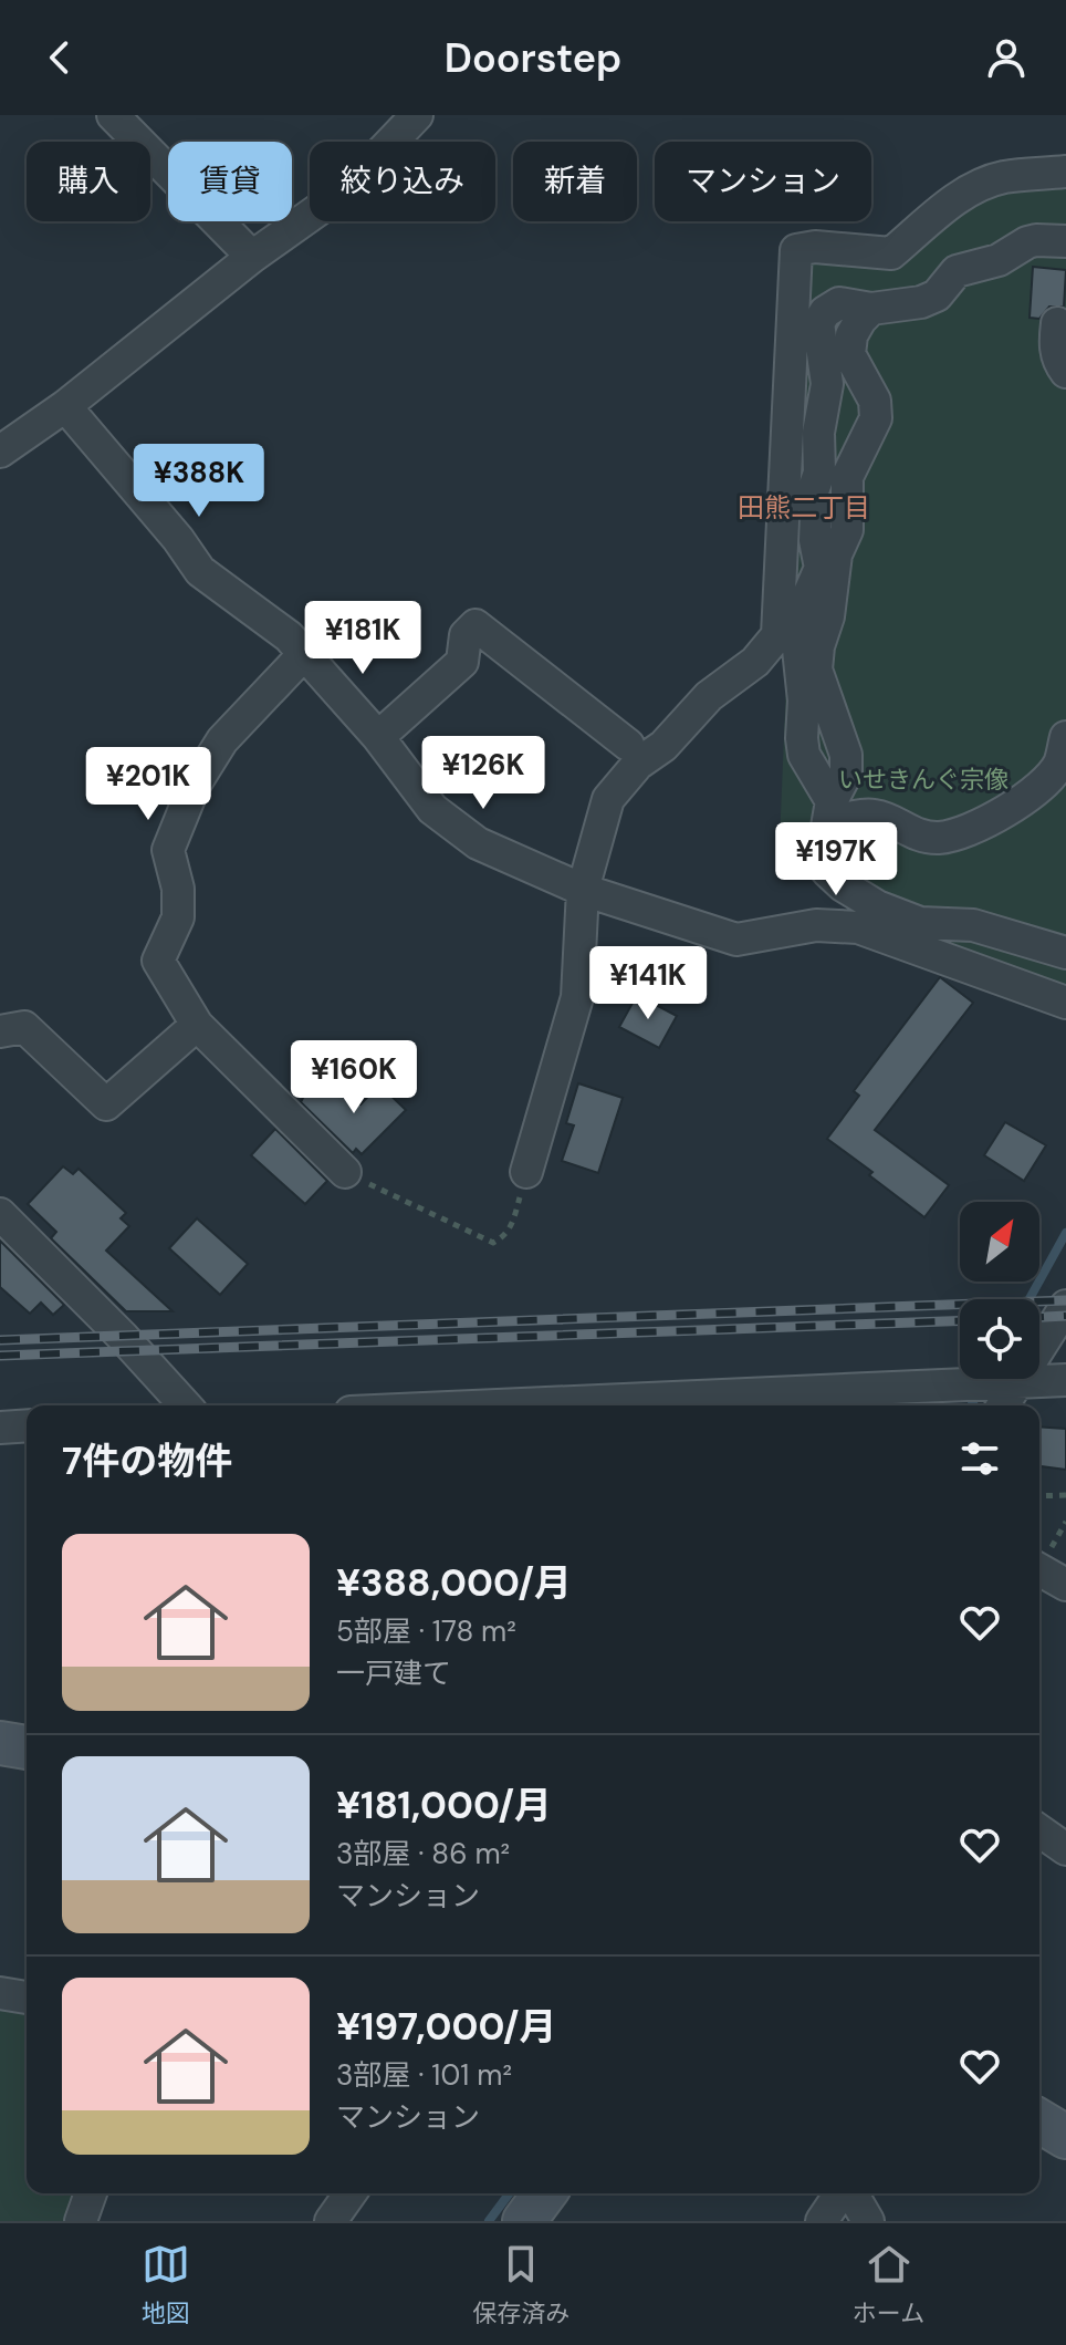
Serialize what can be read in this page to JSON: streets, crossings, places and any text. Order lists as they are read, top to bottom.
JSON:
{
  "districts": ["田熊二丁目"],
  "parks": ["いせきんぐ宗像"],
  "north": "top right",
  "page": {
    "header": "Doorstep",
    "chip": [
      "購入",
      "賃貸",
      "絞り込み",
      "新着",
      "マンション"
    ],
    "price": [
      "¥388K",
      "¥181K",
      "¥126K",
      "¥201K",
      "¥197K",
      "¥141K",
      "¥160K"
    ],
    "heading": "7件の物件",
    "list": [
      {
        "name": "¥388,000/月",
        "note": "5部屋 · 178 m² · 一戸建て"
      },
      {
        "name": "¥181,000/月",
        "note": "3部屋 · 86 m² · マンション"
      },
      {
        "name": "¥197,000/月",
        "note": "3部屋 · 101 m² · マンション"
      }
    ],
    "tabs": ["地図", "保存済み", "ホーム"]
  }
}
